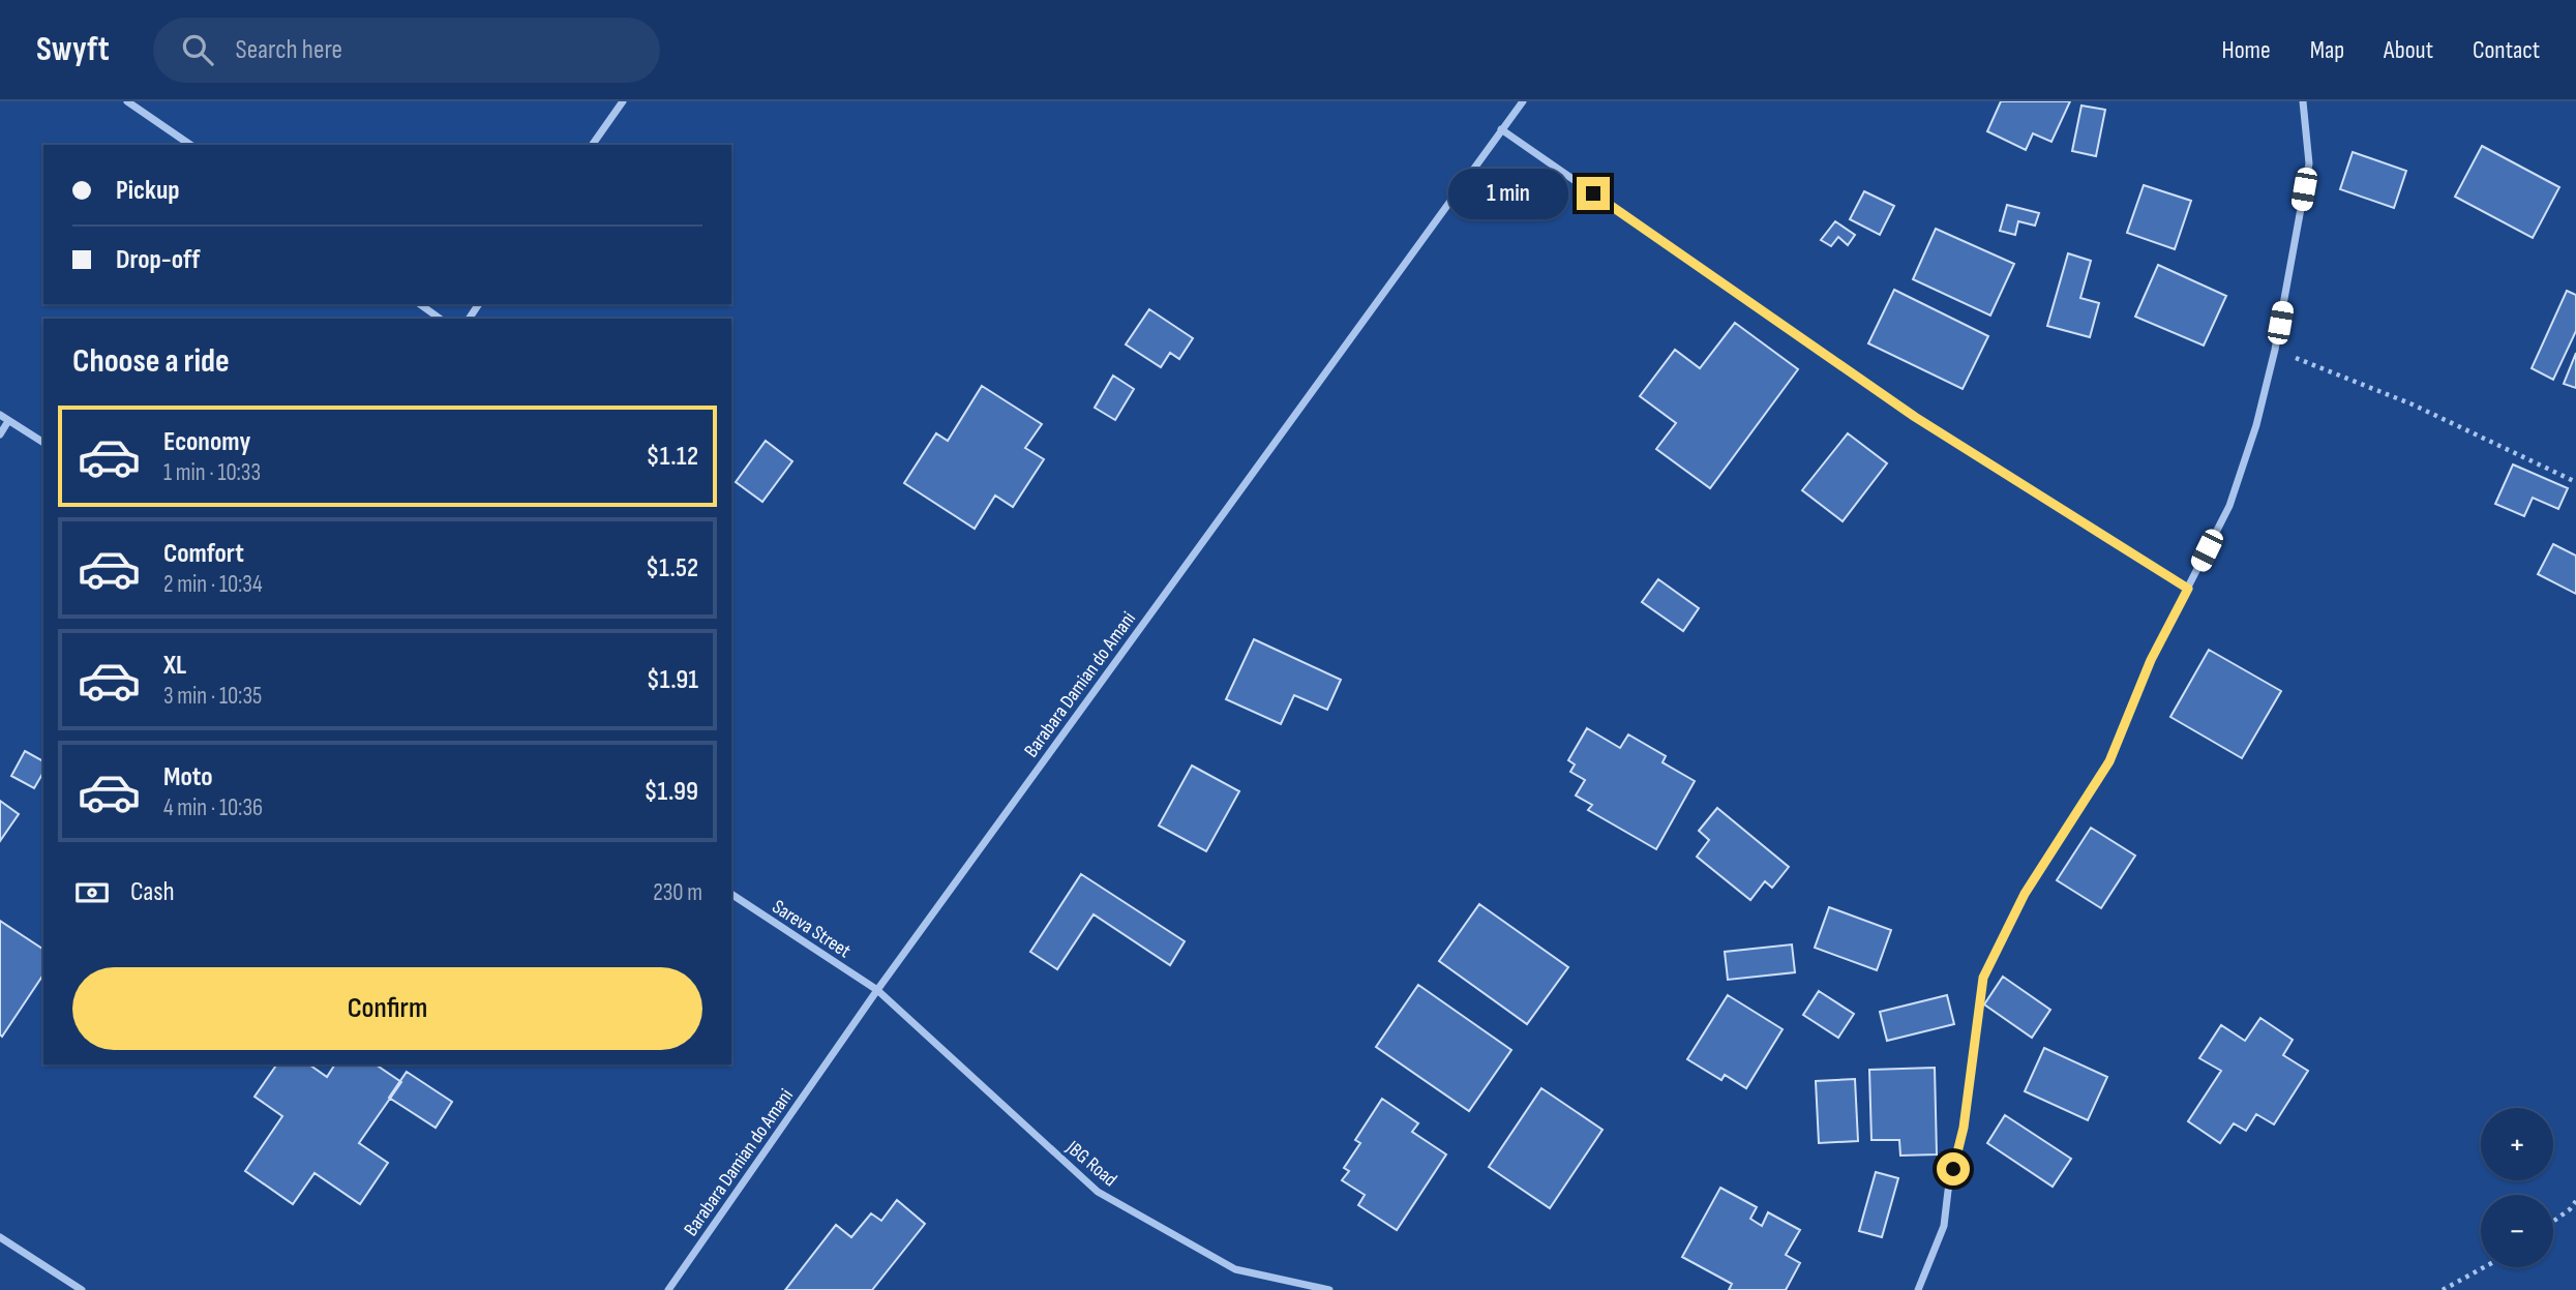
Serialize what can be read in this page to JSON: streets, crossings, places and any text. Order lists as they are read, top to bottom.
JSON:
{
  "streets": {
    "street": ["Barabara Damian do Amani", "Sareva Street", "JBG Road"]
  },
  "crossings": [
    ["Barabara Damian do Amani", "Sareva Street"],
    ["Barabara Damian do Amani", "JBG Road"],
    ["Sareva Street", "JBG Road"]
  ],
  "page": {
    "header": "Swyft",
    "search": "Search here",
    "nav": [
      "Home",
      "Map",
      "About",
      "Contact"
    ],
    "banner": ["Pickup", "Drop-off"],
    "bubble": "1 min",
    "heading": "Choose a ride",
    "list": [
      {
        "name": "Economy",
        "note": "1 min · 10:33",
        "value": "$1.12"
      },
      {
        "name": "Comfort",
        "note": "2 min · 10:34",
        "value": "$1.52"
      },
      {
        "name": "XL",
        "note": "3 min · 10:35",
        "value": "$1.91"
      },
      {
        "name": "Moto",
        "note": "4 min · 10:36",
        "value": "$1.99"
      }
    ],
    "pay": ["Cash", "230 m"],
    "buttons": "Confirm",
    "map_buttons": ["+", "−"]
  }
}
